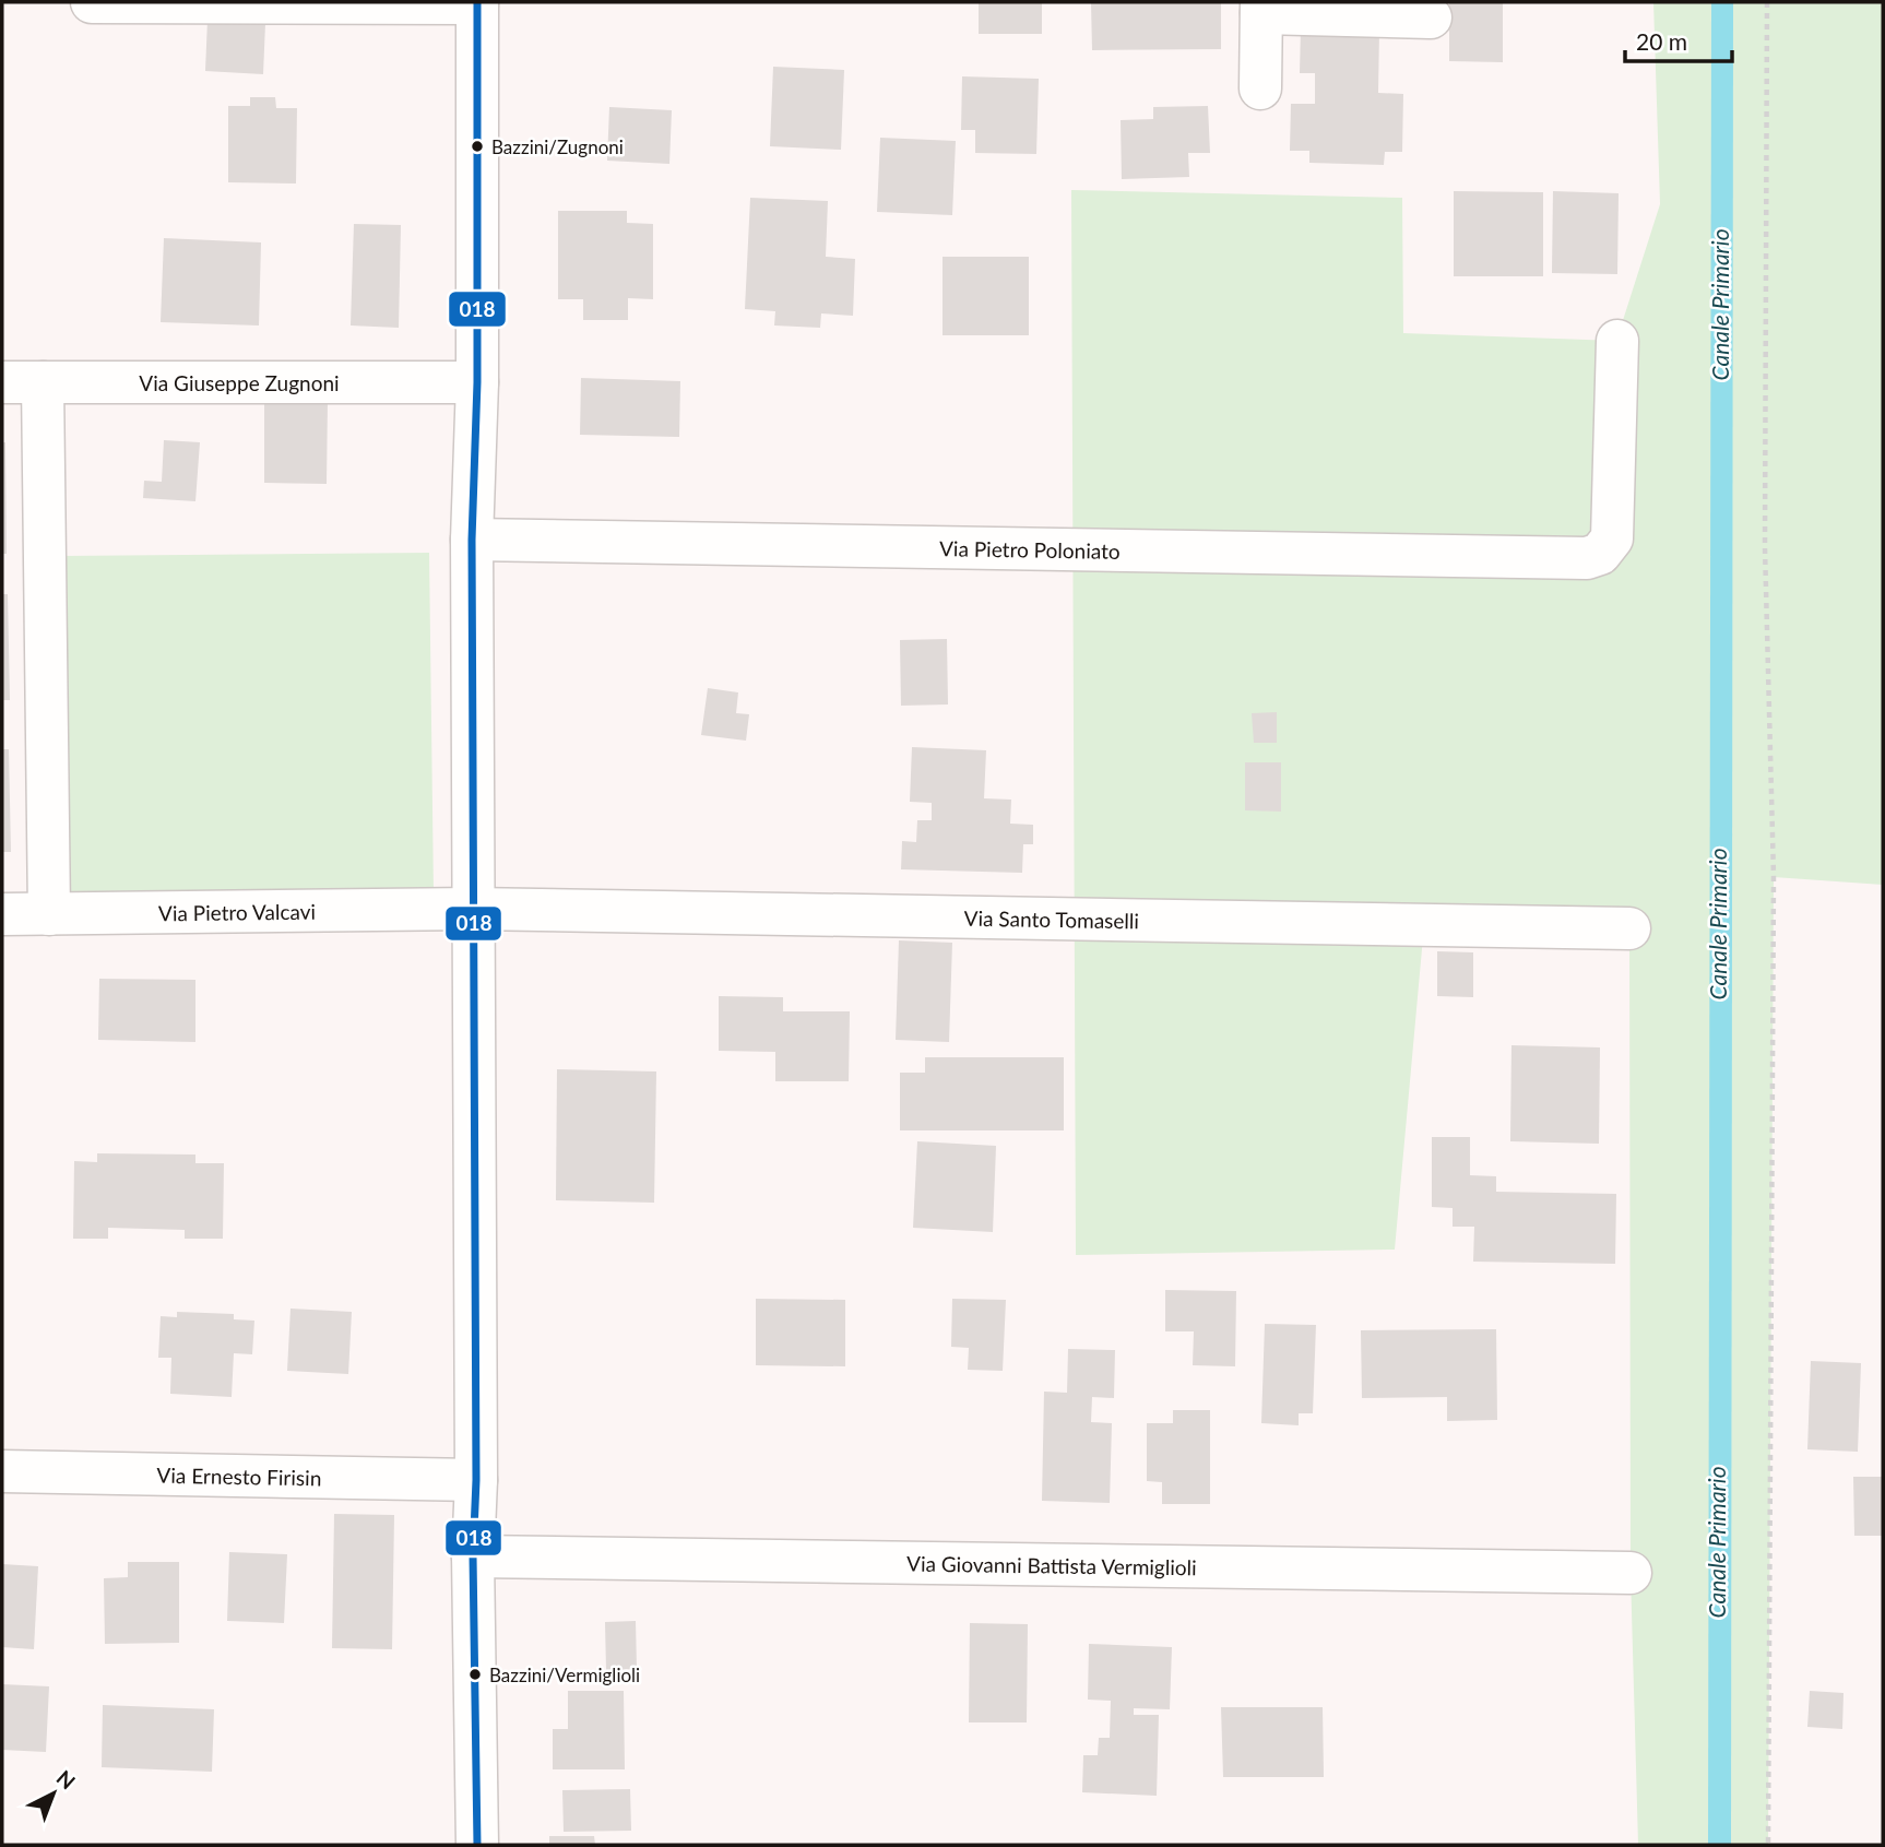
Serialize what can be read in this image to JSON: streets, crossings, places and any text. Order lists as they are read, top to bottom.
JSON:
{
  "streets": {
    "street": [
      "Via Giuseppe Zugnoni",
      "Via Pietro Poloniato",
      "Via Pietro Valcavi",
      "Via Santo Tomaselli",
      "Via Ernesto Firisin",
      "Via Giovanni Battista Vermiglioli"
    ]
  },
  "crossings": [
    ["Via Pietro Valcavi", "Via Santo Tomaselli"]
  ],
  "water": ["Canale Primario"],
  "places": ["Bazzini/Zugnoni", "Bazzini/Vermiglioli"],
  "lines": ["transit line 018"],
  "scale_bar": "20 m",
  "north": "top right"
}
